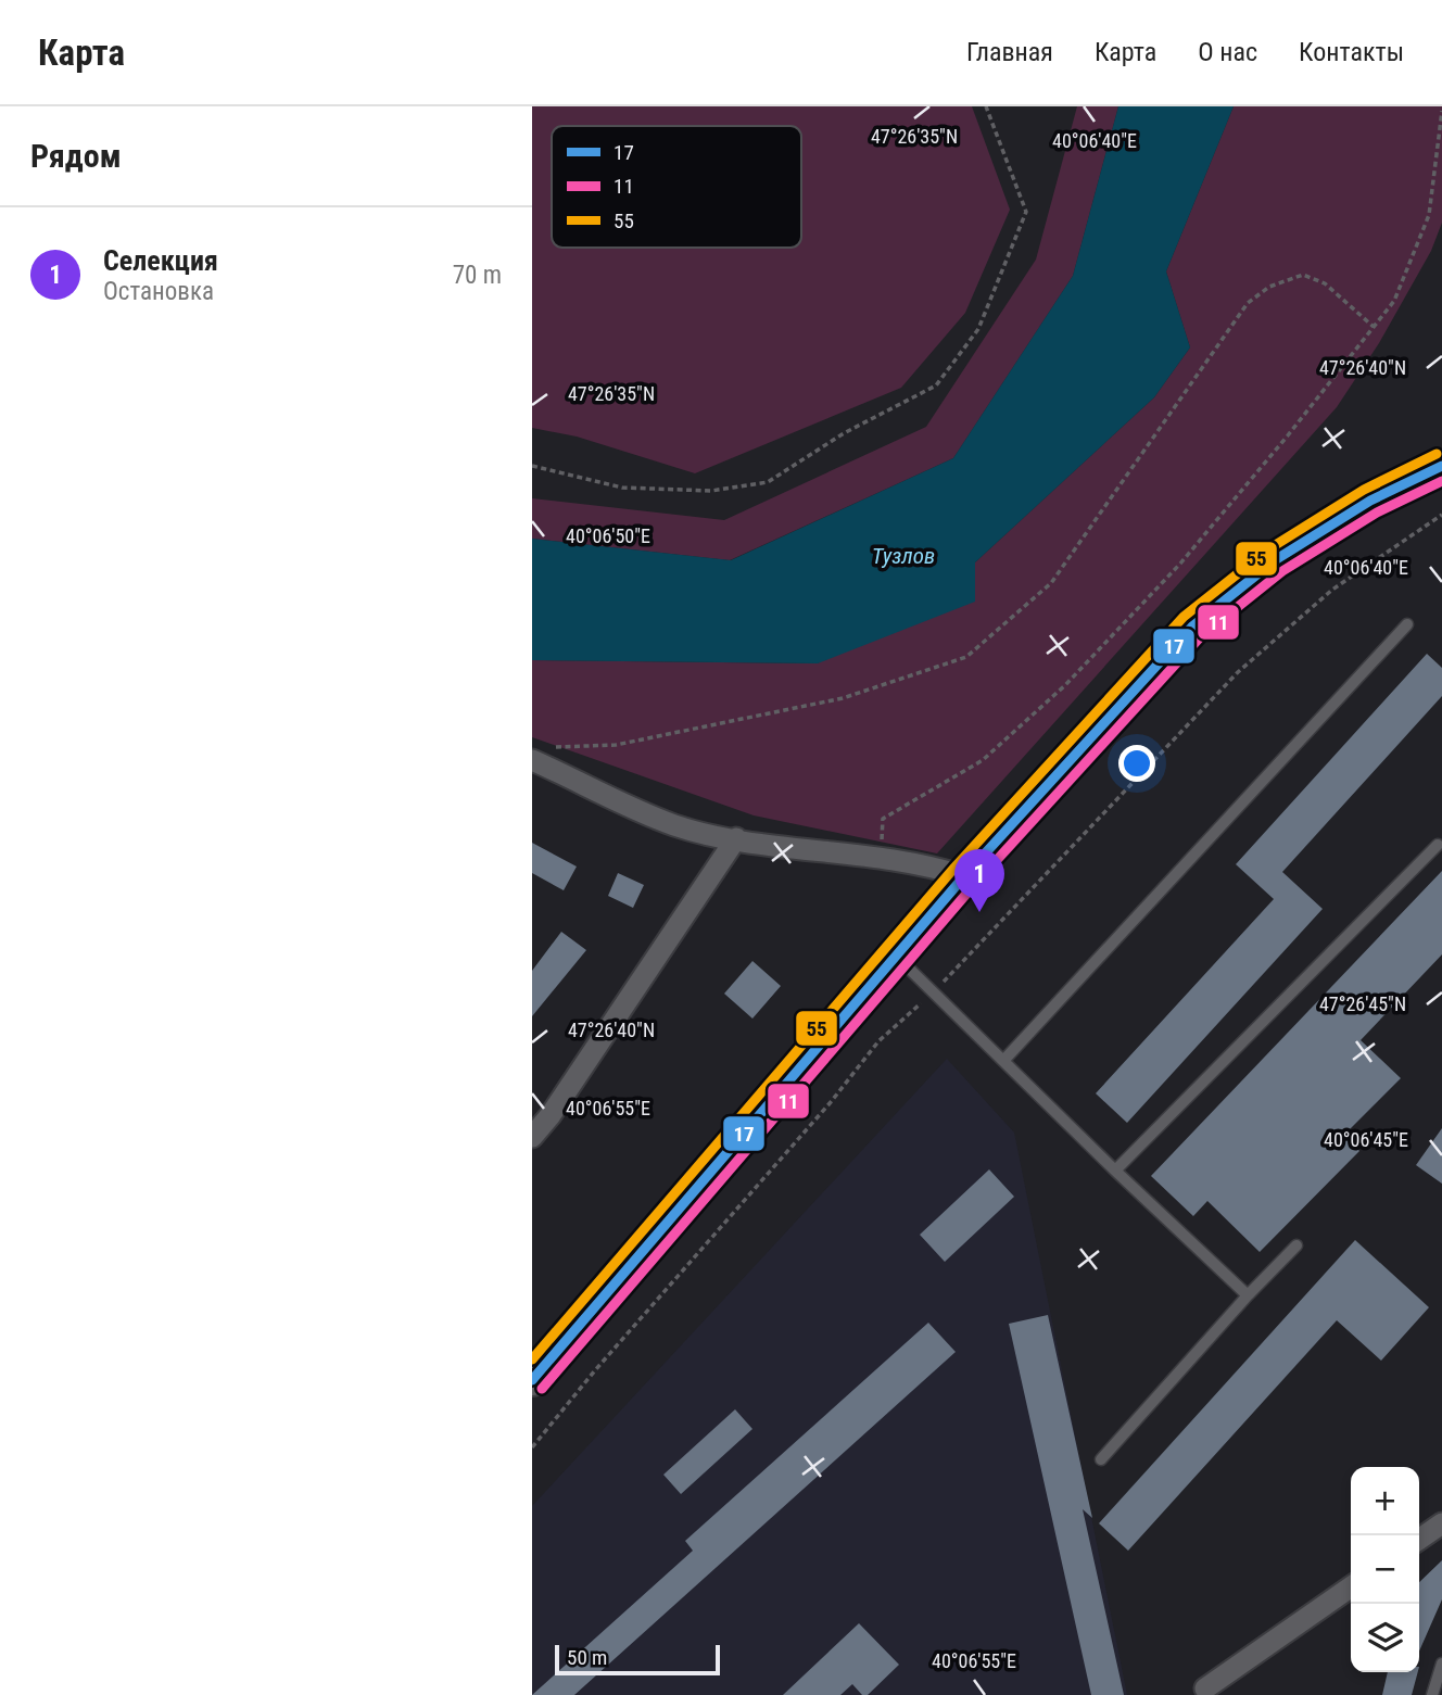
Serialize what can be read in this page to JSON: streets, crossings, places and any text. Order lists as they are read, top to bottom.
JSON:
{
  "water": ["Тузлов"],
  "lines": ["transit line 55", "transit line 17", "transit line 11"],
  "legend": ["17", "11", "55"],
  "scale_bar": "50 m",
  "page": {
    "header": "Карта",
    "nav": [
      "Главная",
      "Карта",
      "О нас",
      "Контакты"
    ],
    "heading": "Рядом",
    "list": [
      {
        "mark": "1",
        "name": "Селекция",
        "note": "Остановка",
        "value": "70 m"
      }
    ],
    "pins": "1",
    "map_buttons": ["+", "−"],
    "scale": "50 m"
  },
  "coordinates": [
    "47°26'35\"N",
    "40°06'40\"E",
    "47°26'40\"N",
    "40°06'50\"E",
    "47°26'45\"N",
    "40°06'55\"E",
    "40°06'45\"E"
  ]
}
